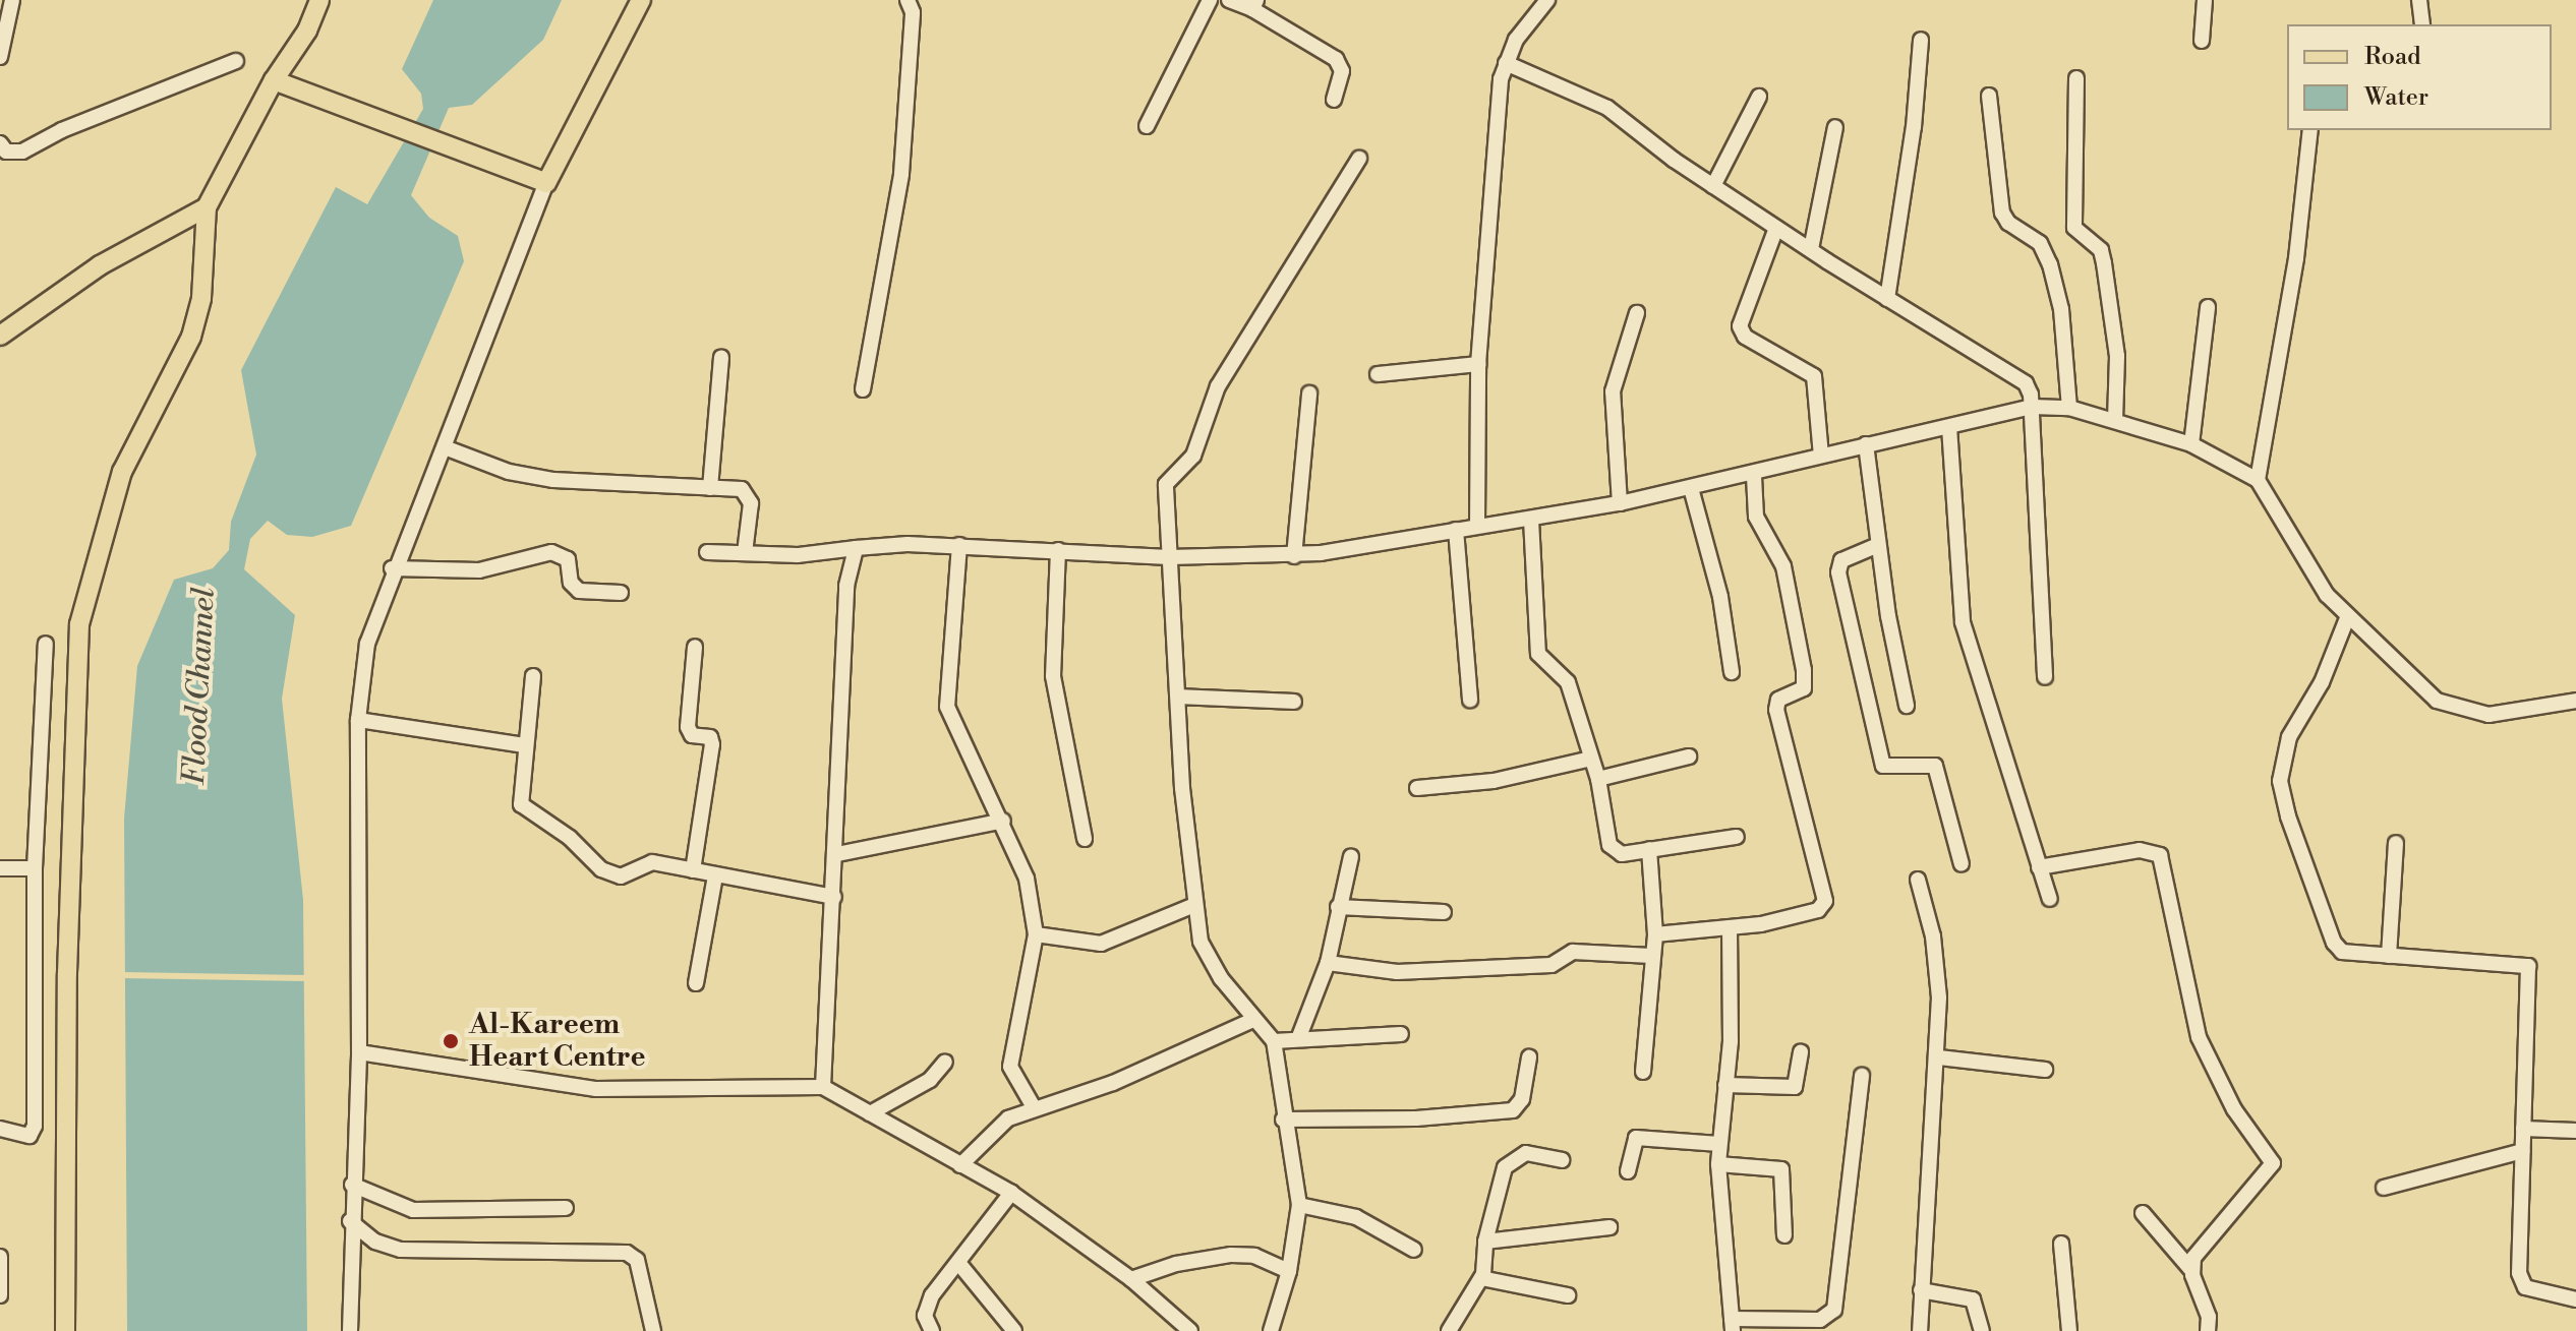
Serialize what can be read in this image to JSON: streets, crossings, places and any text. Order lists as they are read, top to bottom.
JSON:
{
  "water": ["Flood Channel"],
  "places": ["Al-Kareem Heart Centre"],
  "legend": ["Road", "Water"]
}
